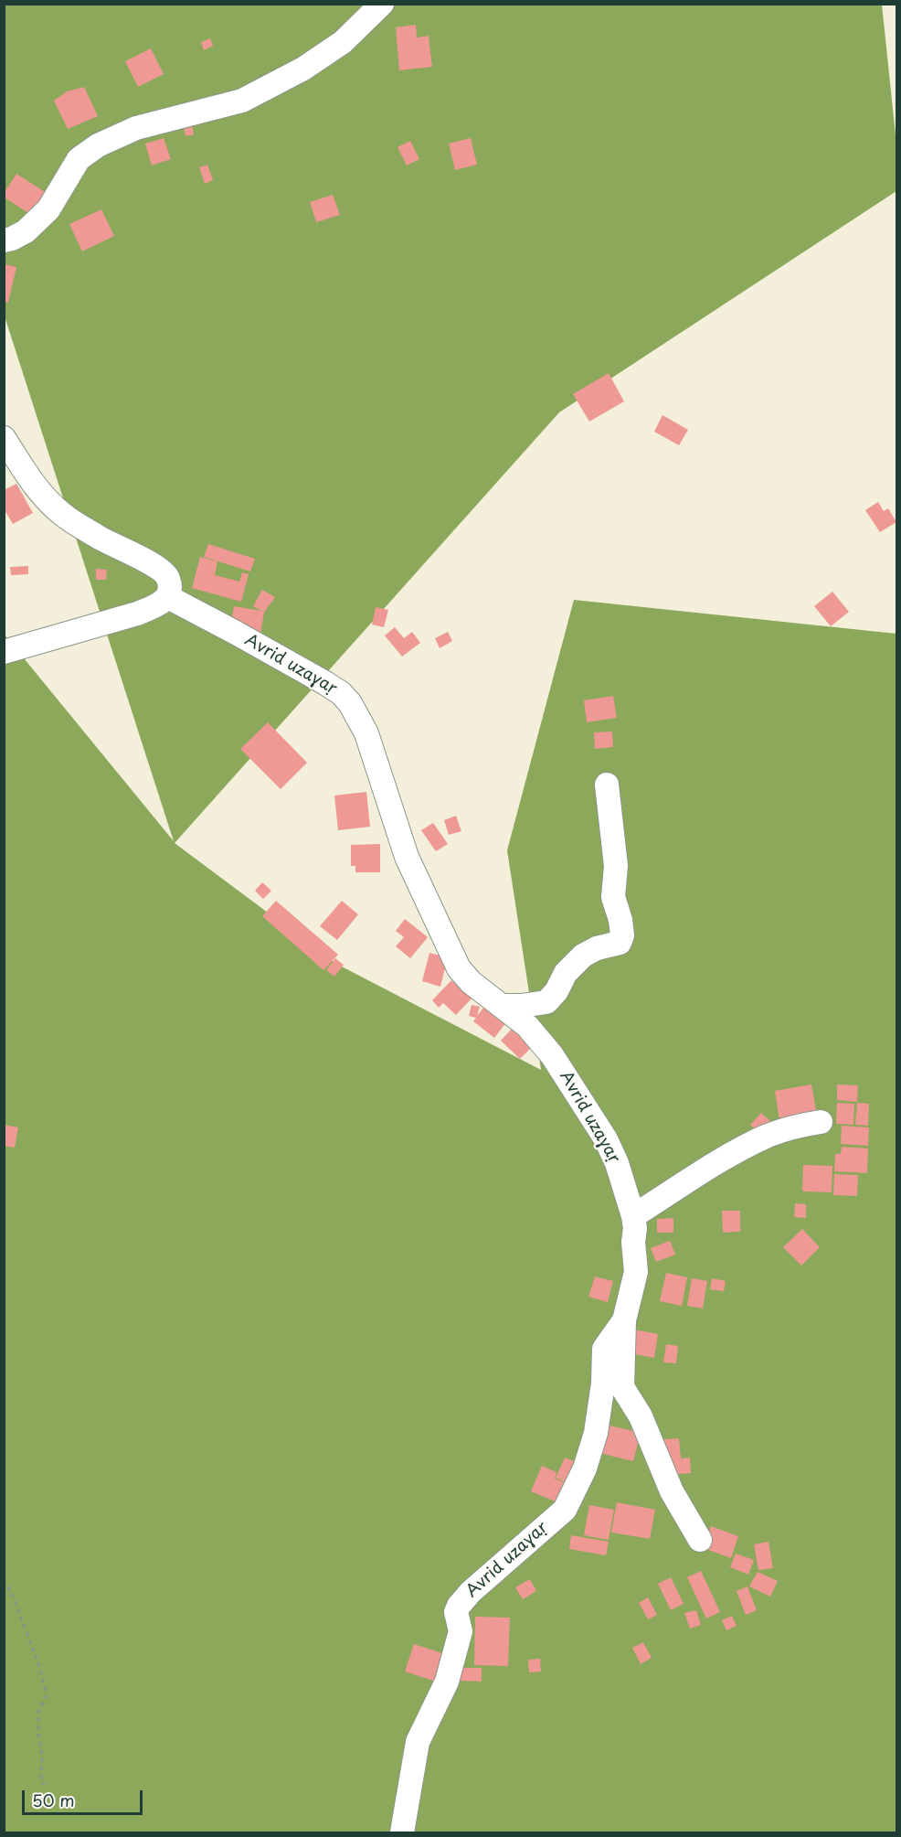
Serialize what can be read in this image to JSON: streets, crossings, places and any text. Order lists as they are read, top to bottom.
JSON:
{
  "streets": {
    "street": ["Avrid uzaɣaṛ"]
  },
  "scale_bar": "50 m"
}
